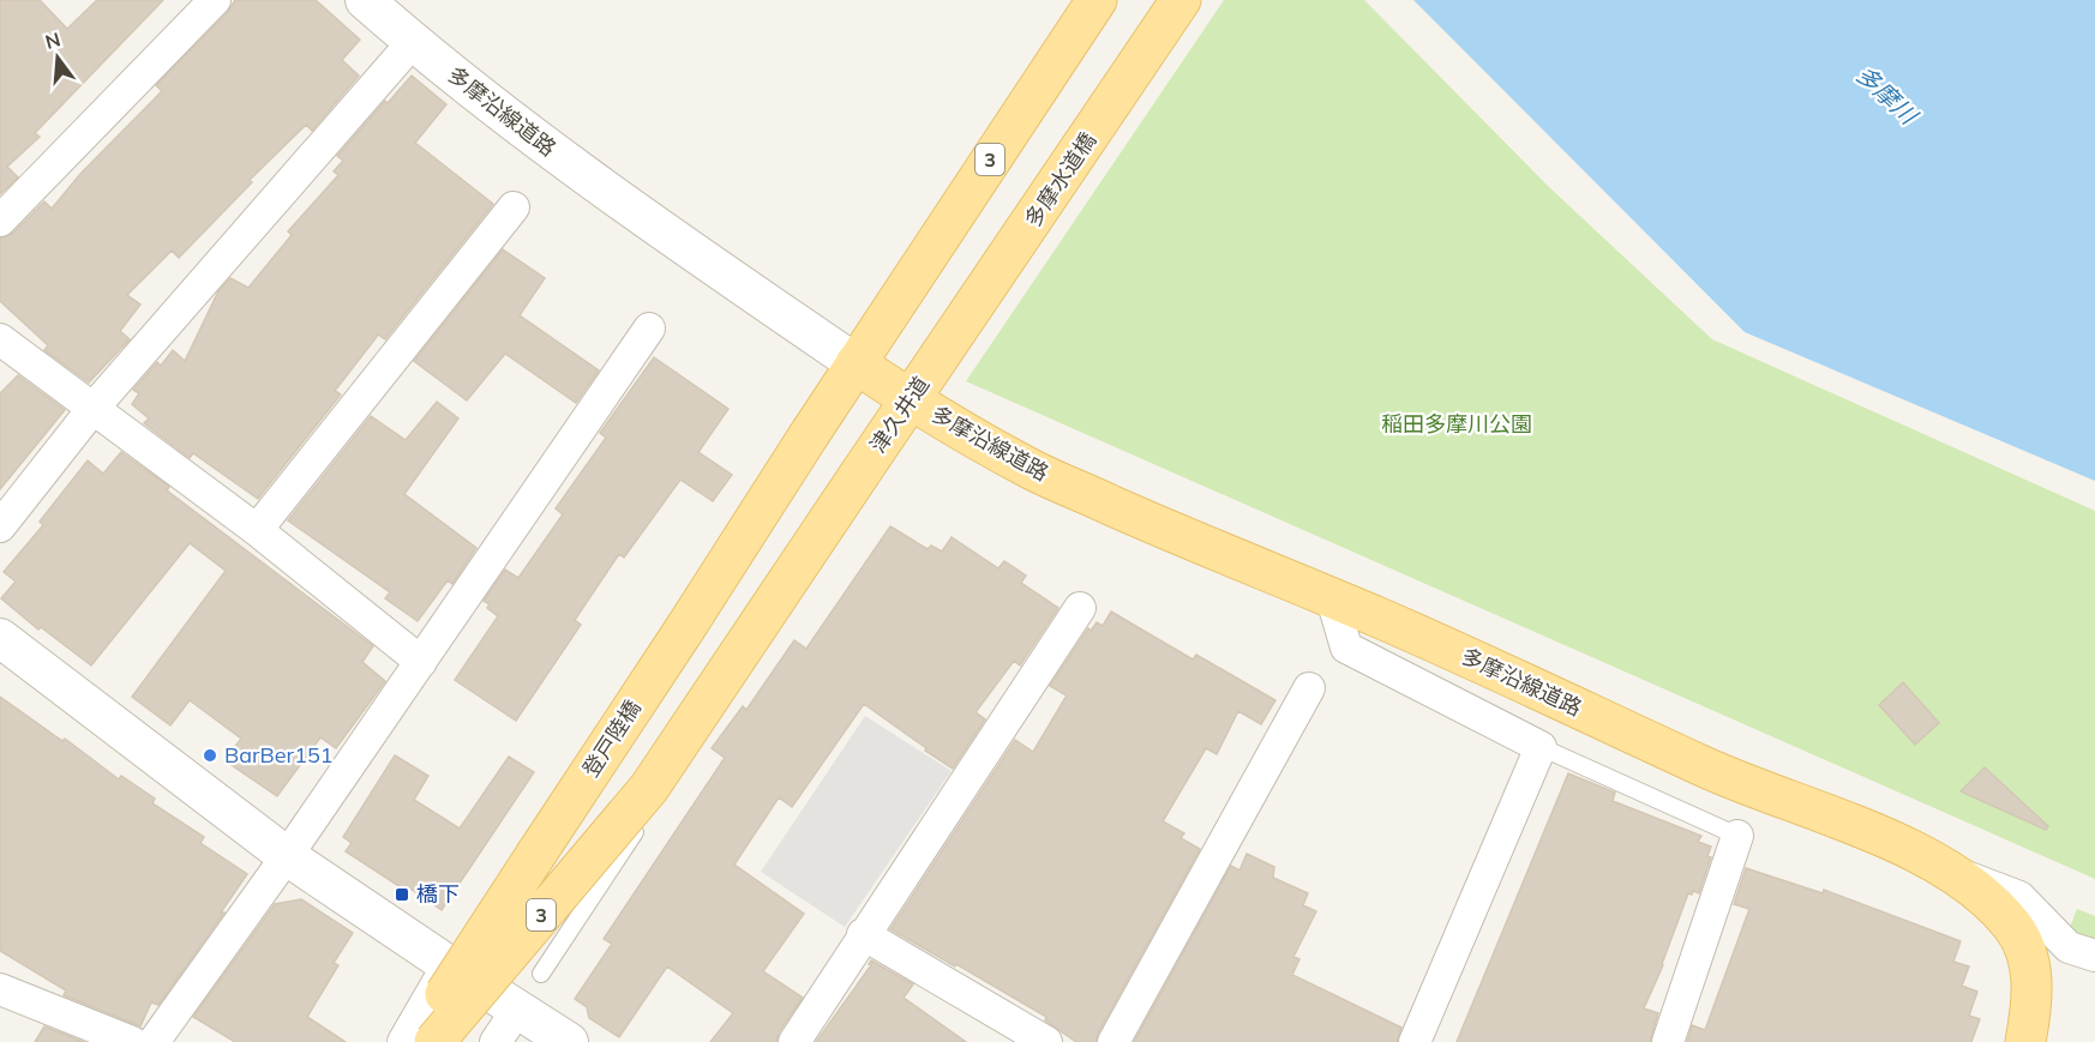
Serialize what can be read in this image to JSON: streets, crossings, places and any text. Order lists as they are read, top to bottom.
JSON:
{
  "streets": {
    "main road": [
      "多摩沿線道路",
      "3",
      "多摩水道橋",
      "津久井道",
      "登戸陸橋"
    ]
  },
  "crossings": [
    ["多摩沿線道路", "3"],
    ["多摩沿線道路", "津久井道"],
    ["多摩沿線道路", "登戸陸橋"],
    ["3", "登戸陸橋"],
    ["多摩水道橋", "津久井道"]
  ],
  "water": ["多摩川"],
  "parks": ["稲田多摩川公園"],
  "places": {
    "other": ["BarBer151"],
    "transit": ["橋下"]
  },
  "north": "top"
}
